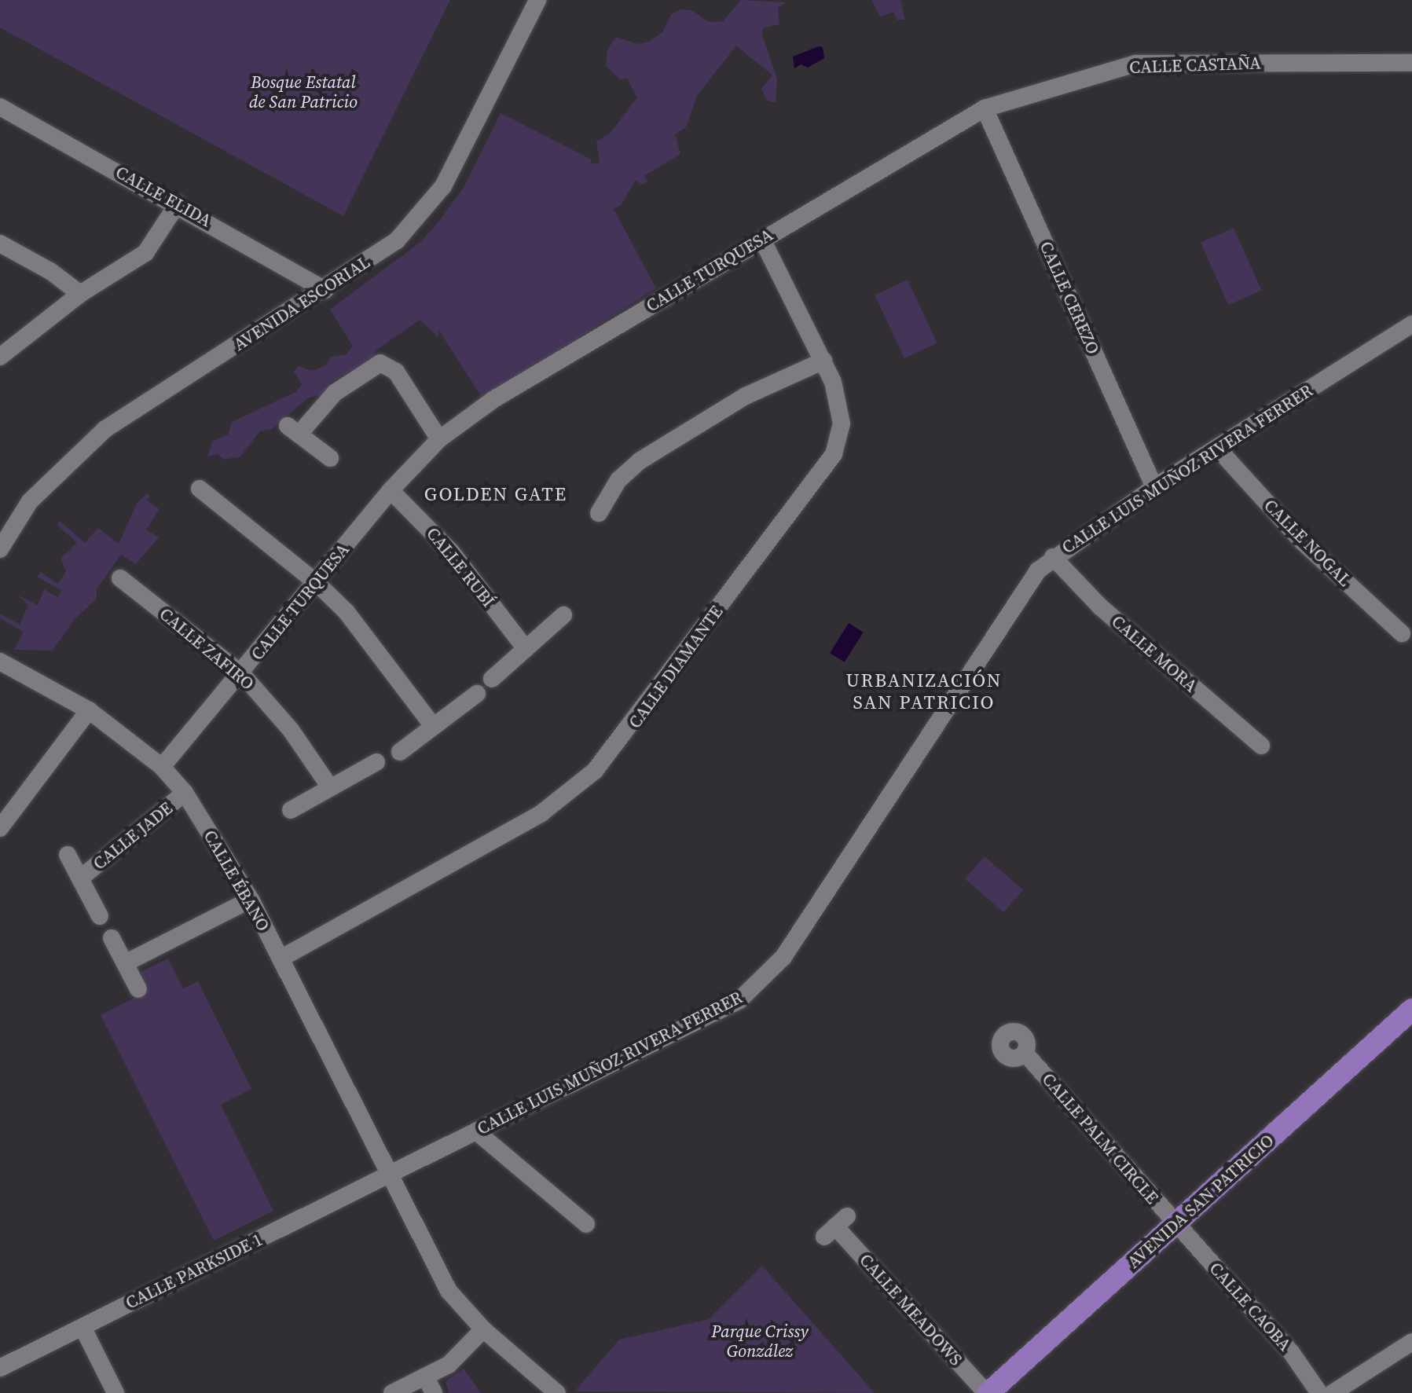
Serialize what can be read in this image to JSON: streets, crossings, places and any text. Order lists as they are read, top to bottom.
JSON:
{
  "streets": {
    "main road": ["AVENIDA SAN PATRICIO"],
    "street": [
      "CALLE CASTAÑA",
      "CALLE ELIDA",
      "CALLE TURQUESA",
      "CALLE CEREZO",
      "AVENIDA ESCORIAL",
      "CALLE LUIS MUÑOZ RIVERA FERRER",
      "CALLE NOGAL",
      "CALLE RUBÍ",
      "CALLE ZAFIRO",
      "CALLE MORA",
      "CALLE DIAMANTE",
      "CALLE JADE",
      "CALLE ÉBANO",
      "CALLE PALM CIRCLE",
      "CALLE PARKSIDE 1",
      "CALLE CAOBA",
      "CALLE MEADOWS"
    ]
  },
  "crossings": [
    ["CALLE CASTAÑA", "CALLE TURQUESA"],
    ["CALLE CASTAÑA", "CALLE CEREZO"],
    ["CALLE ELIDA", "AVENIDA ESCORIAL"],
    ["CALLE TURQUESA", "CALLE CEREZO"],
    ["CALLE TURQUESA", "CALLE RUBÍ"],
    ["CALLE TURQUESA", "CALLE ZAFIRO"],
    ["CALLE TURQUESA", "CALLE DIAMANTE"],
    ["CALLE TURQUESA", "CALLE ÉBANO"],
    ["CALLE CEREZO", "CALLE LUIS MUÑOZ RIVERA FERRER"],
    ["CALLE LUIS MUÑOZ RIVERA FERRER", "CALLE NOGAL"],
    ["CALLE LUIS MUÑOZ RIVERA FERRER", "CALLE MORA"],
    ["CALLE LUIS MUÑOZ RIVERA FERRER", "CALLE ÉBANO"],
    ["CALLE LUIS MUÑOZ RIVERA FERRER", "CALLE PARKSIDE 1"],
    ["CALLE DIAMANTE", "CALLE ÉBANO"],
    ["CALLE JADE", "CALLE ÉBANO"],
    ["CALLE ÉBANO", "CALLE PARKSIDE 1"],
    ["CALLE PALM CIRCLE", "AVENIDA SAN PATRICIO"],
    ["CALLE PALM CIRCLE", "CALLE CAOBA"],
    ["AVENIDA SAN PATRICIO", "CALLE CAOBA"],
    ["AVENIDA SAN PATRICIO", "CALLE MEADOWS"]
  ],
  "districts": ["GOLDEN GATE", "URBANIZACIÓN SAN PATRICIO"],
  "parks": ["Bosque Estatal de San Patricio", "Parque Crissy González"]
}
